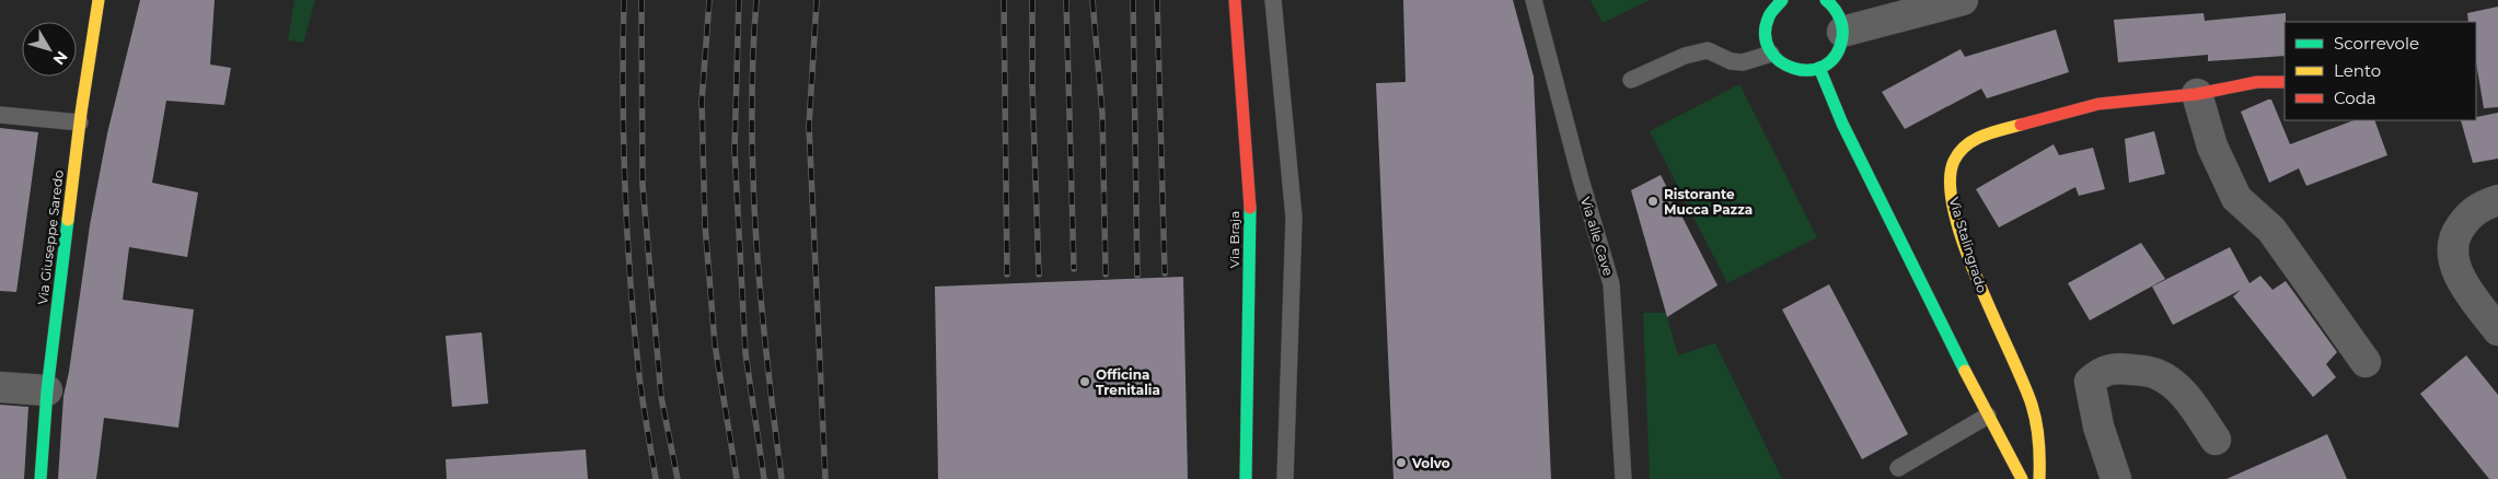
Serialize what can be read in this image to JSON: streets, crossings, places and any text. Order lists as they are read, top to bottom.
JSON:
{
  "streets": {
    "street": ["Via Giuseppe Saredo", "Via Braja", "Via Stalingrado"],
    "lane": ["Via alle Cave"]
  },
  "places": ["Ristorante Mucca Pazza", "Officina Trenitalia", "Volvo"],
  "legend": ["Scorrevole", "Lento", "Coda"],
  "north": "bottom right"
}
